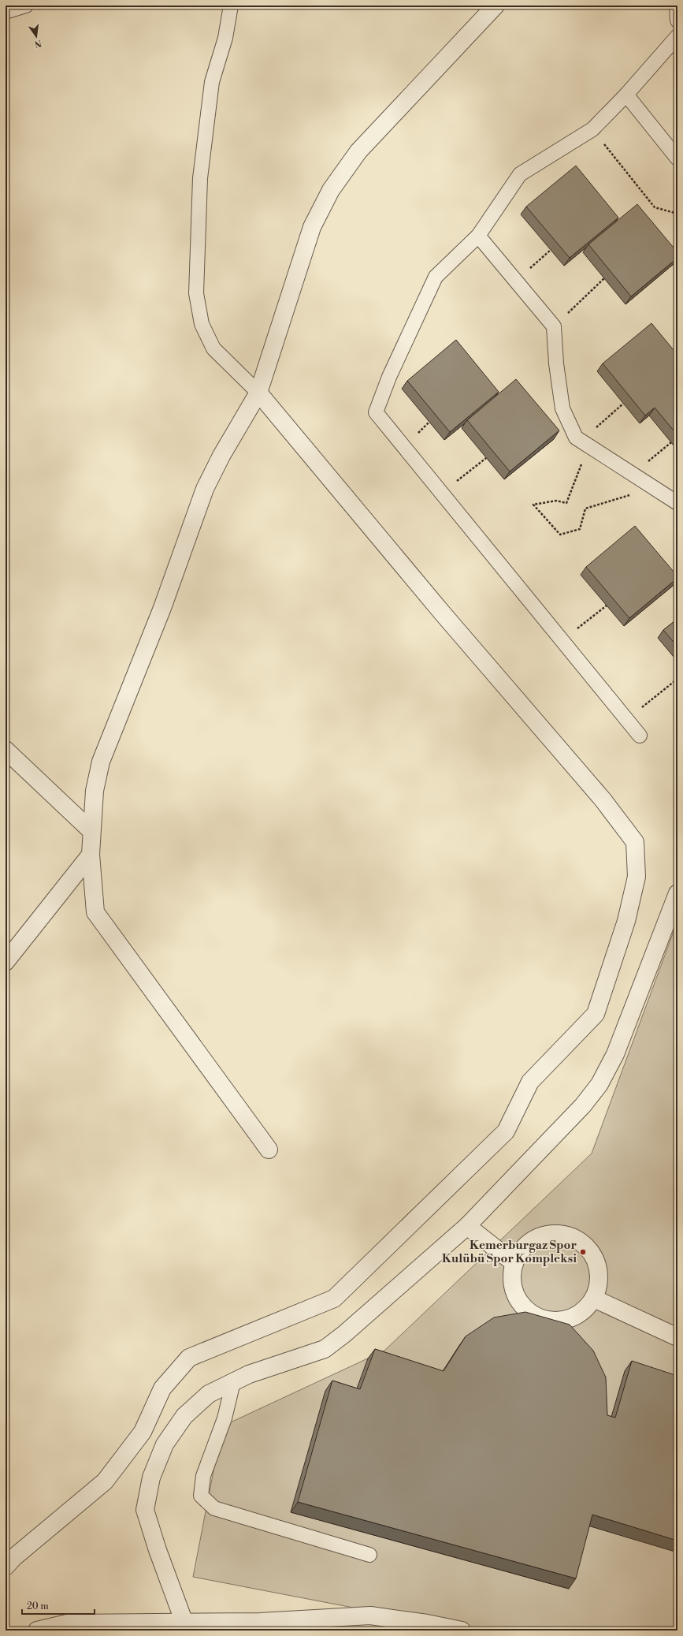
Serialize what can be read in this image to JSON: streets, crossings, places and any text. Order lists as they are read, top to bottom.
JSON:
{
  "places": ["Kemerburgaz Spor Kulübü Spor Kompleksi"],
  "scale_bar": "20 m",
  "north": "bottom"
}
